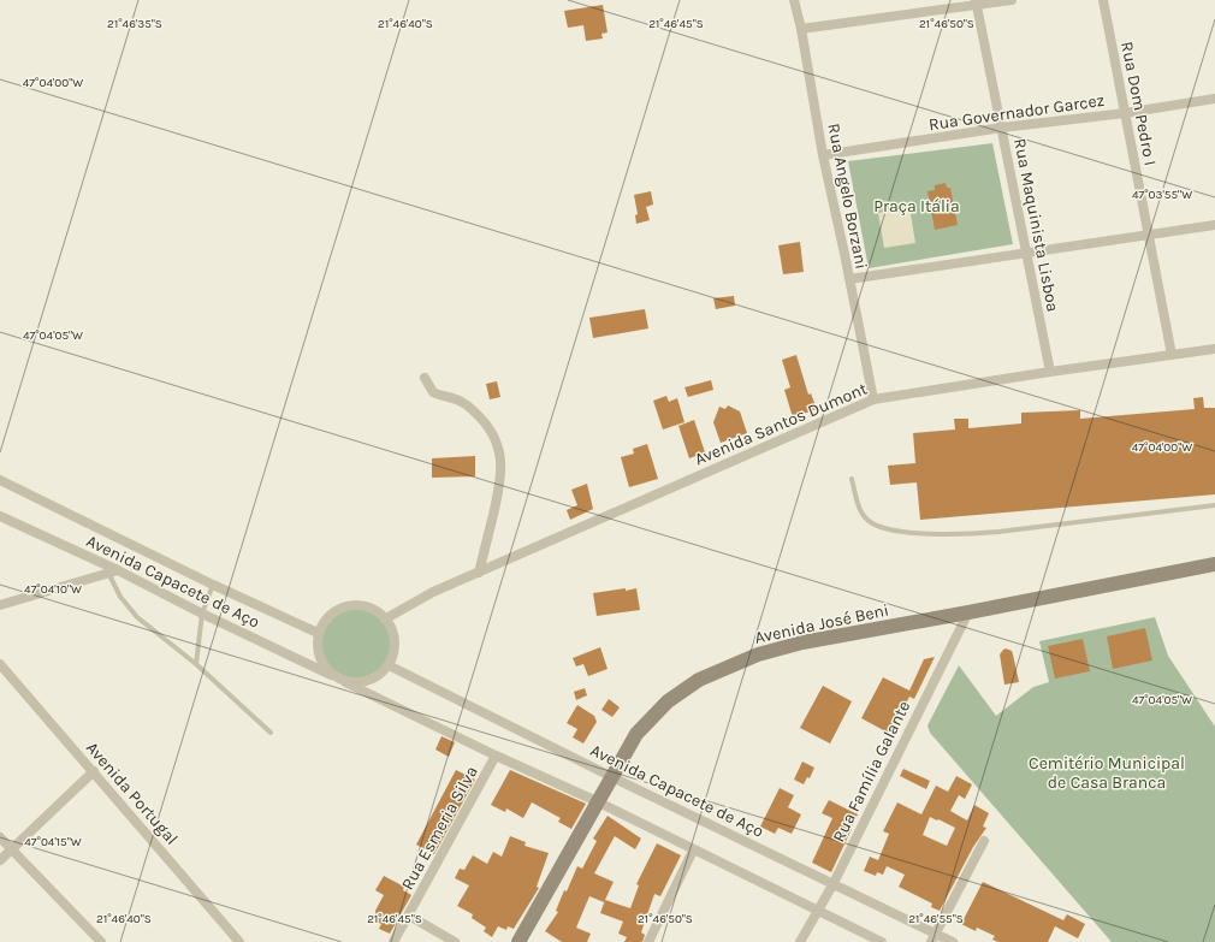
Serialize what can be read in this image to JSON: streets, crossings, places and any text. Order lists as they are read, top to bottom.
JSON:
{
  "streets": {
    "main road": ["Avenida José Beni"],
    "street": [
      "Rua Dom Pedro I",
      "Rua Governador Garcez",
      "Rua Angelo Borzani",
      "Rua Maquinista Lisboa",
      "Avenida Santos Dumont",
      "Avenida Capacete de Aço",
      "Rua Família Galante",
      "Avenida Portugal",
      "Rua Esmeria Silva"
    ]
  },
  "crossings": [
    ["Rua Dom Pedro I", "Rua Governador Garcez"],
    ["Rua Dom Pedro I", "Avenida Santos Dumont"],
    ["Rua Governador Garcez", "Rua Angelo Borzani"],
    ["Rua Governador Garcez", "Rua Maquinista Lisboa"],
    ["Rua Angelo Borzani", "Avenida Santos Dumont"],
    ["Rua Maquinista Lisboa", "Avenida Santos Dumont"],
    ["Avenida Santos Dumont", "Avenida Capacete de Aço"],
    ["Avenida Capacete de Aço", "Avenida José Beni"],
    ["Avenida Capacete de Aço", "Rua Família Galante"],
    ["Avenida José Beni", "Rua Família Galante"]
  ],
  "parks": ["Praça Itália", "Cemitério Municipal de Casa Branca"],
  "coordinates": [
    "21°46'35\"S",
    "21°46'40\"S",
    "21°46'45\"S",
    "21°46'50\"S",
    "47°04'00\"W",
    "47°03'55\"W",
    "47°04'05\"W",
    "47°04'10\"W",
    "47°04'15\"W",
    "21°46'55\"S"
  ]
}
